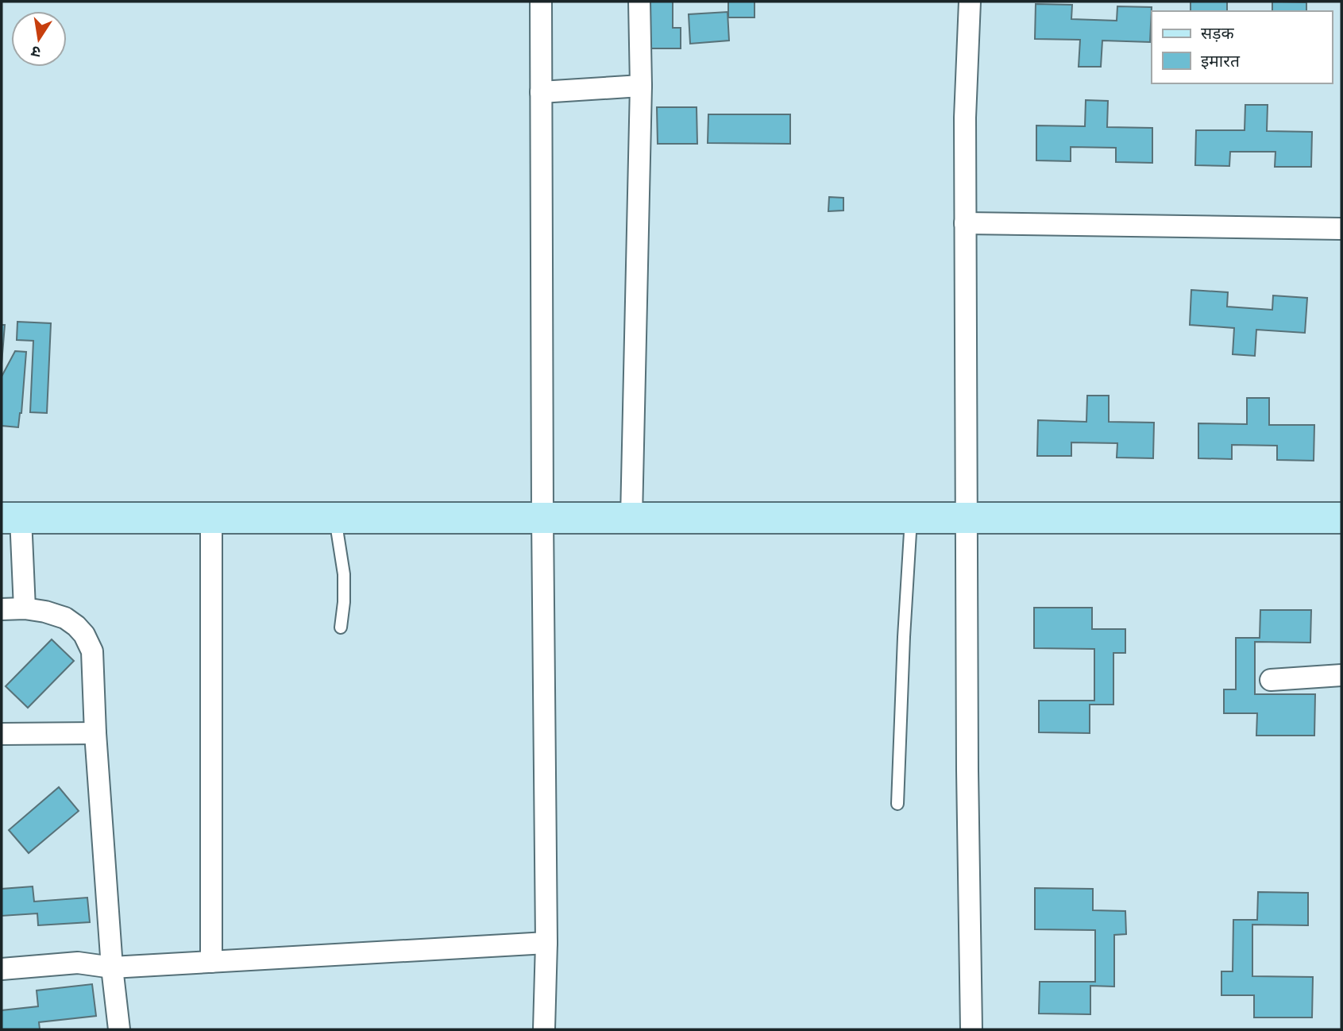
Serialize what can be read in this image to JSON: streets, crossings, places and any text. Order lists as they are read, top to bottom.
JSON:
{
  "legend": ["सड़क", "इमारत"],
  "north": "bottom"
}
